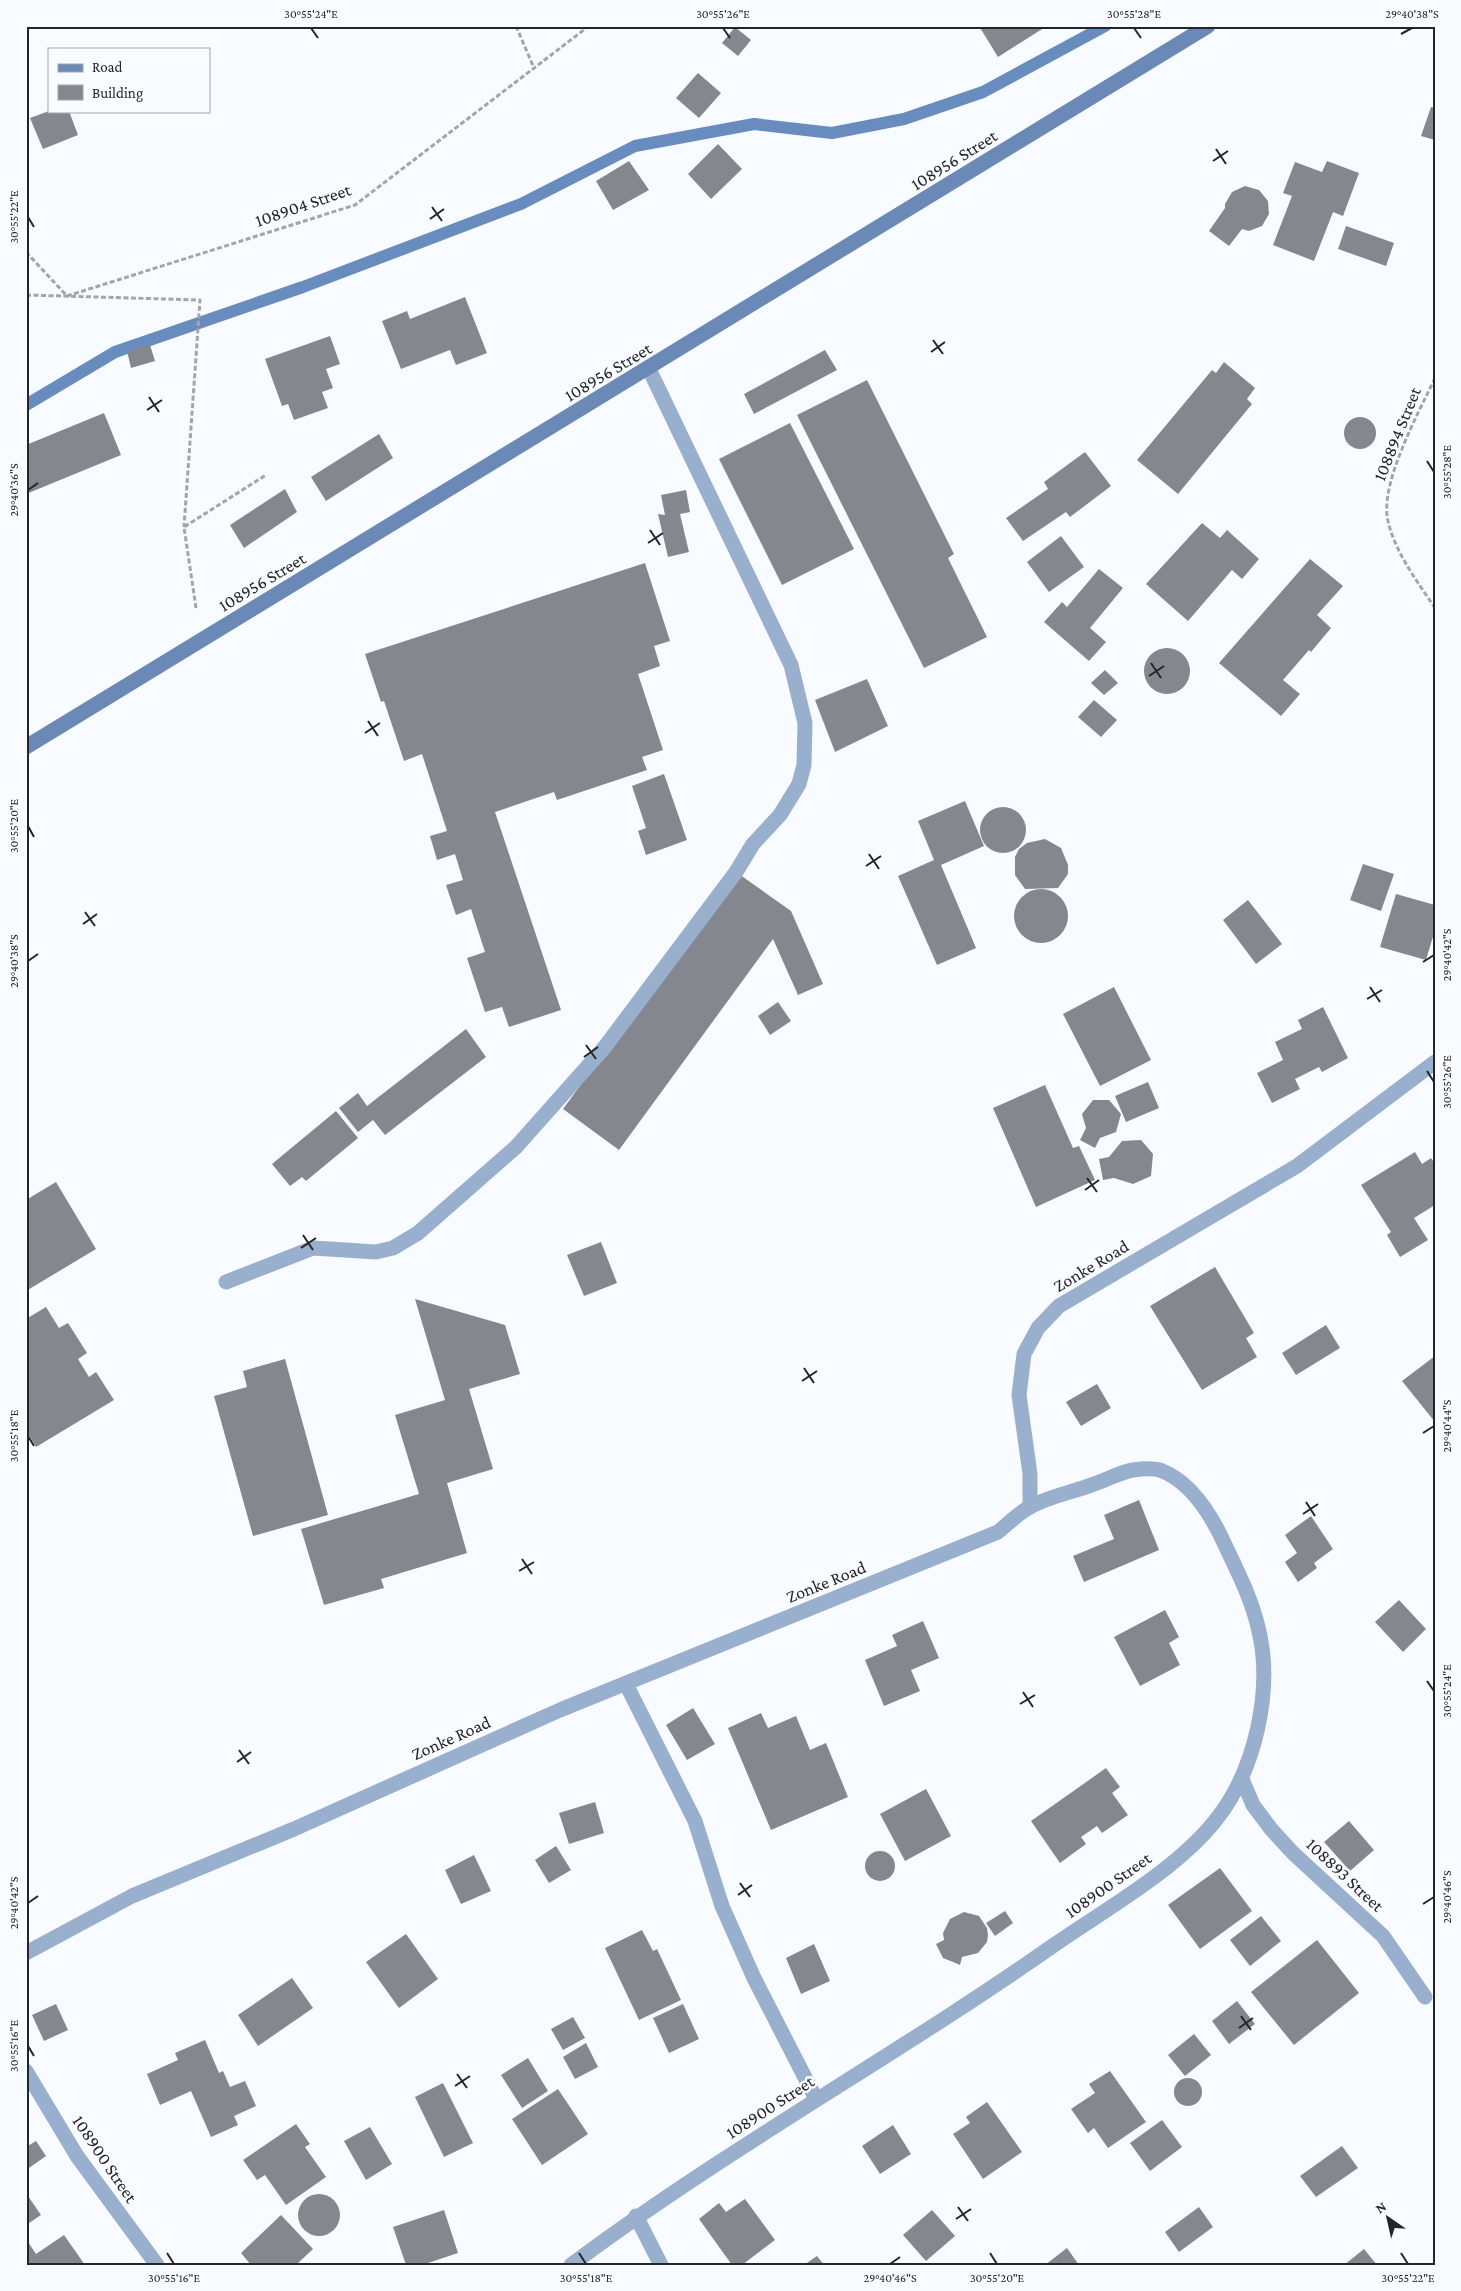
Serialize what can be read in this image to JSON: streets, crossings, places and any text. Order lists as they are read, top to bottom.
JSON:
{
  "streets": {
    "street": [
      "108956 Street",
      "Zonke Road",
      "108893 Street",
      "108900 Street"
    ],
    "path": ["108904 Street", "108894 Street"]
  },
  "crossings": [
    ["Zonke Road", "108900 Street"],
    ["108893 Street", "108900 Street"]
  ],
  "legend": ["Road", "Building"],
  "north": "top left",
  "coordinates": [
    "30°55'24\"E",
    "30°55'26\"E",
    "30°55'28\"E",
    "29°40'38\"S",
    "30°55'22\"E",
    "29°40'36\"S",
    "30°55'20\"E",
    "29°40'42\"S",
    "29°40'44\"S",
    "30°55'18\"E",
    "29°40'46\"S",
    "30°55'16\"E"
  ]
}
